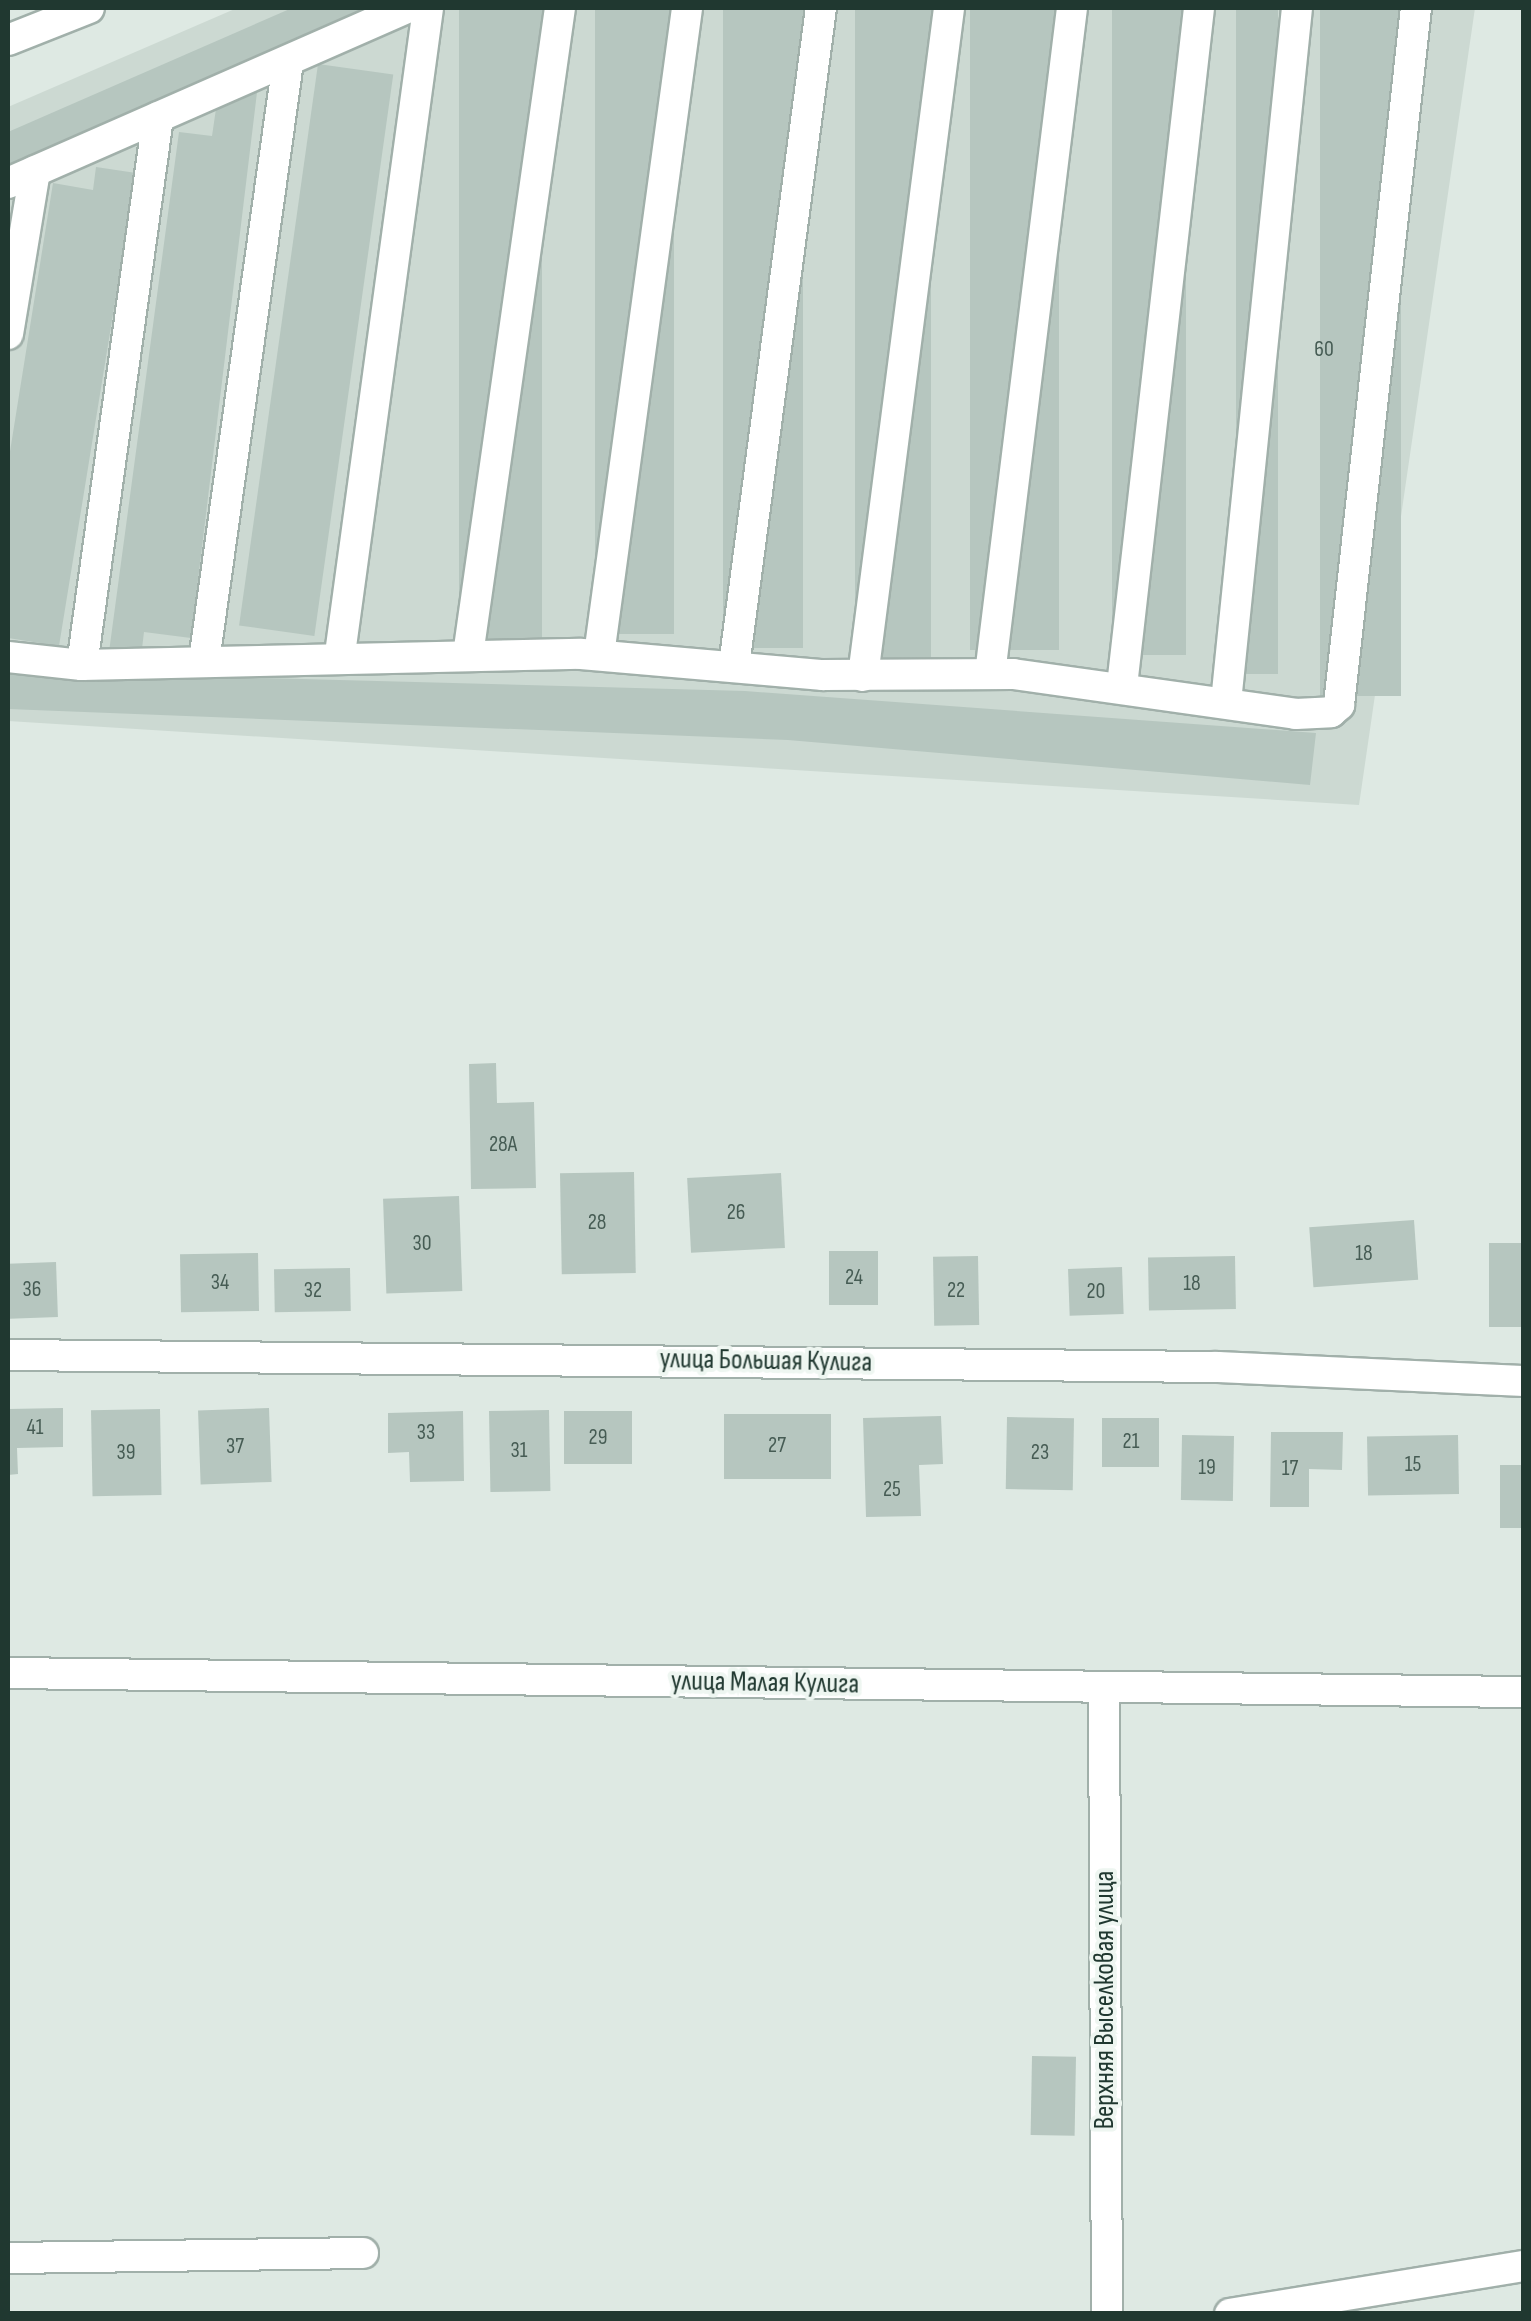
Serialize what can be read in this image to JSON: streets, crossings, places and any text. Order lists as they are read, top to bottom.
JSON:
{
  "streets": {
    "street": ["улица Большая Кулига", "улица Малая Кулига", "Верхняя Выселковая улица"]
  },
  "crossings": [
    ["улица Малая Кулига", "Верхняя Выселковая улица"]
  ],
  "house_numbers": [
    "60",
    "28А",
    "26",
    "28",
    "30",
    "18",
    "24",
    "34",
    "18",
    "36",
    "32",
    "22",
    "20",
    "41",
    "33",
    "29",
    "21",
    "27",
    "37",
    "31",
    "39",
    "23",
    "15",
    "19",
    "17",
    "25"
  ]
}
